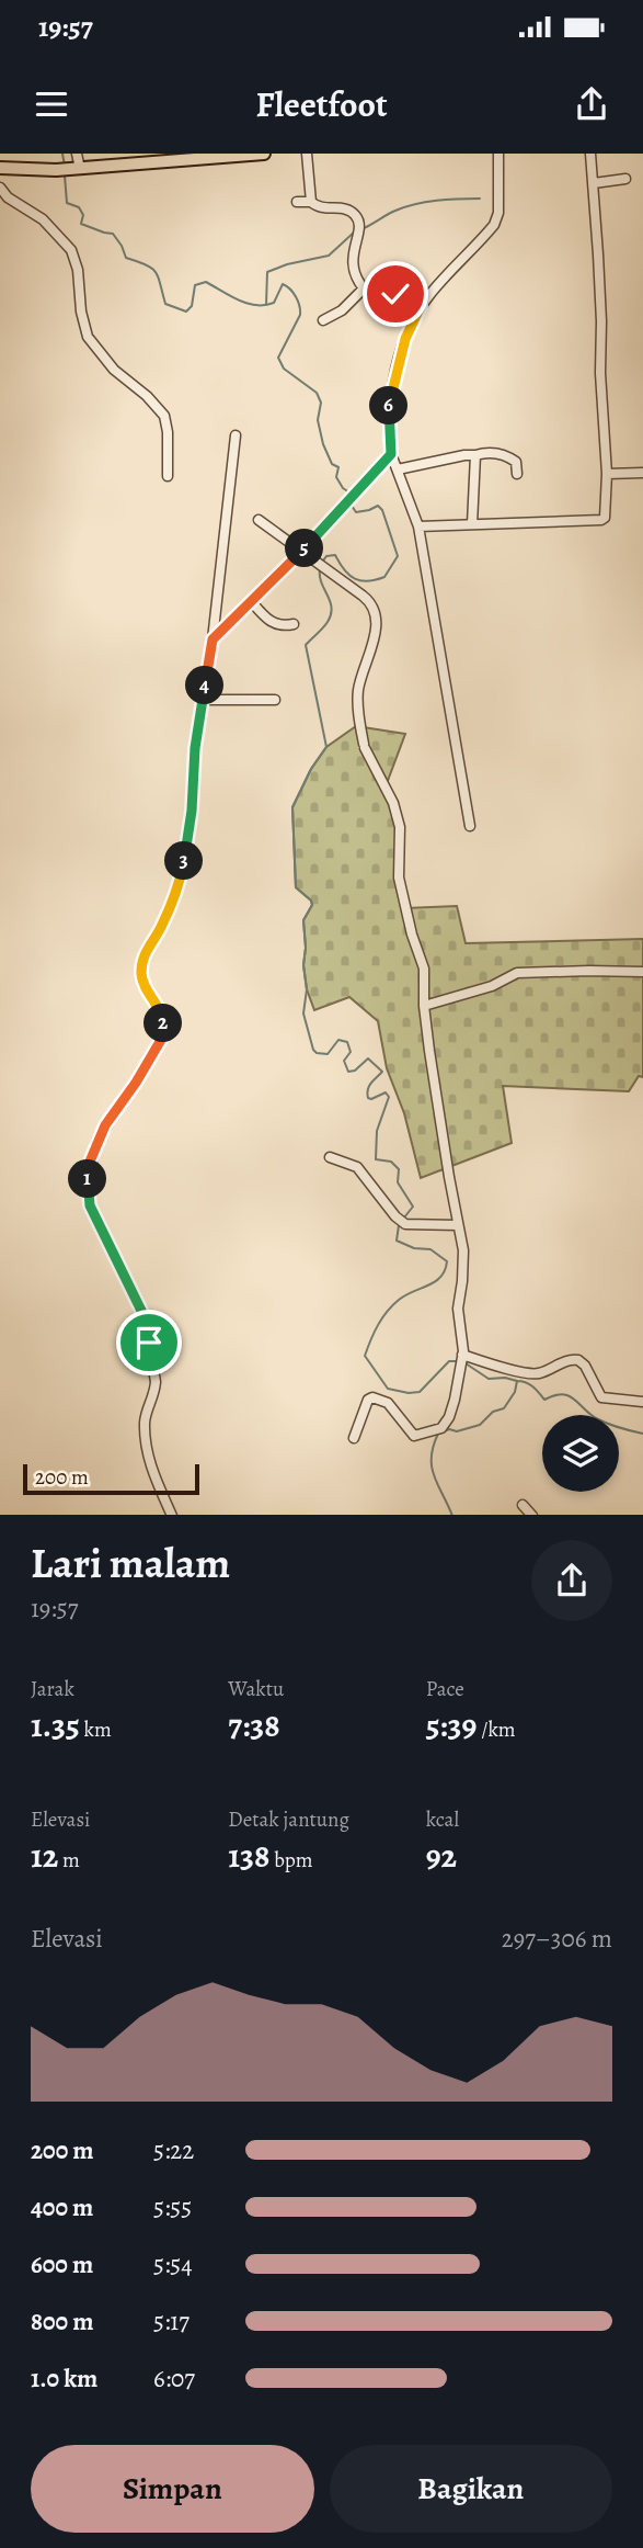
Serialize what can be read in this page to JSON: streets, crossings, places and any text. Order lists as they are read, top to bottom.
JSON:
{
  "scale_bar": "200 m",
  "page": {
    "status": "19:57",
    "header": "Fleetfoot",
    "pins": [
      "6",
      "5",
      "4",
      "3",
      "2",
      "1"
    ],
    "scale": "200 m",
    "heading": ["Lari malam", "19:57"],
    "stats": [
      ["Jarak", "1.35 km"],
      ["Waktu", "7:38"],
      ["Pace", "5:39 /km"],
      ["Elevasi", "12 m"],
      ["Detak jantung", "138 bpm"],
      ["kcal", "92"]
    ],
    "chart": ["Elevasi", "297–306 m"],
    "list": [
      {
        "name": "200 m",
        "note": "5:22"
      },
      {
        "name": "400 m",
        "note": "5:55"
      },
      {
        "name": "600 m",
        "note": "5:54"
      },
      {
        "name": "800 m",
        "note": "5:17"
      },
      {
        "name": "1.0 km",
        "note": "6:07"
      }
    ],
    "buttons": ["Simpan", "Bagikan"]
  }
}
